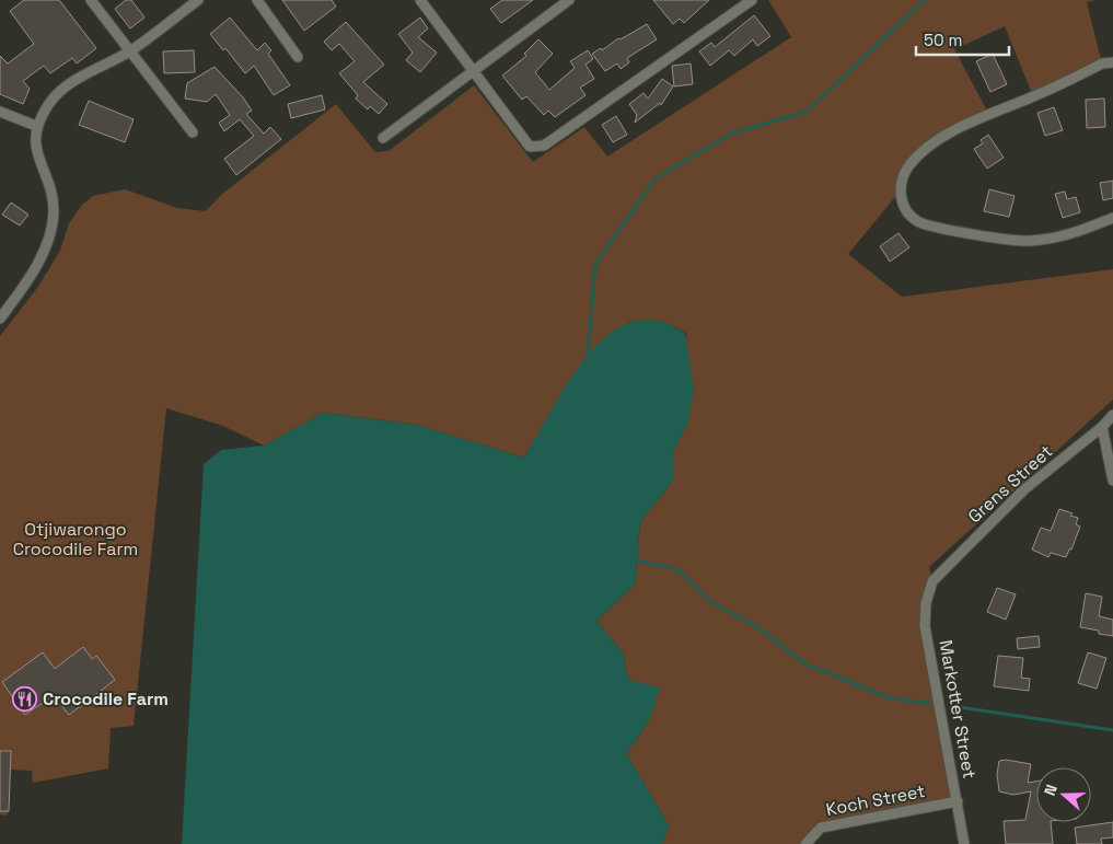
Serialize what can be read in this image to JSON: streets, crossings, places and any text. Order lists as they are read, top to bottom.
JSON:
{
  "streets": {
    "street": ["Grens Street", "Markotter Street", "Koch Street"]
  },
  "crossings": [
    ["Grens Street", "Markotter Street"],
    ["Markotter Street", "Koch Street"]
  ],
  "parks": ["Otjiwarongo Crocodile Farm"],
  "places": {
    "restaurant": ["Crocodile Farm"]
  },
  "scale_bar": "50 m",
  "north": "left"
}
